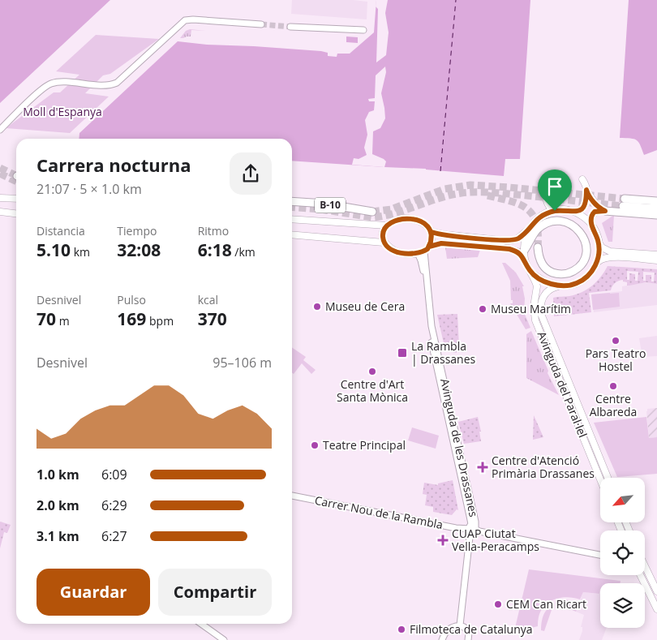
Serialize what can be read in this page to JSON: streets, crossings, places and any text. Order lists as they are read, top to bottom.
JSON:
{
  "streets": {
    "highway": ["B-10"],
    "main road": ["Avinguda del Paral·lel"],
    "street": ["Avinguda de les Drassanes", "Carrer Nou de la Rambla"]
  },
  "crossings": [
    ["Avinguda de les Drassanes", "Carrer Nou de la Rambla"]
  ],
  "parks": ["Moll d'Espanya"],
  "places": {
    "other": [
      "Museu de Cera",
      "Museu Marítim",
      "Pars Teatro Hostel",
      "Centre d'Art Santa Mònica",
      "Centre Albareda",
      "Teatre Principal",
      "CEM Can Ricart",
      "Filmoteca de Catalunya"
    ],
    "transit": ["La Rambla | Drassanes"],
    "health": ["Centre d'Atenció Primària Drassanes", "CUAP Ciutat Vella-Peracamps"]
  },
  "north": "bottom left",
  "page": {
    "heading": ["Carrera nocturna", "21:07 · 5 × 1.0 km"],
    "stats": [
      ["Distancia", "5.10 km"],
      ["Tiempo", "32:08"],
      ["Ritmo", "6:18 /km"],
      ["Desnivel", "70 m"],
      ["Pulso", "169 bpm"],
      ["kcal", "370"]
    ],
    "chart": ["Desnivel", "95–106 m"],
    "list": [
      {
        "name": "1.0 km",
        "note": "6:09"
      },
      {
        "name": "2.0 km",
        "note": "6:29"
      },
      {
        "name": "3.1 km",
        "note": "6:27"
      }
    ],
    "buttons": ["Guardar", "Compartir"]
  }
}
